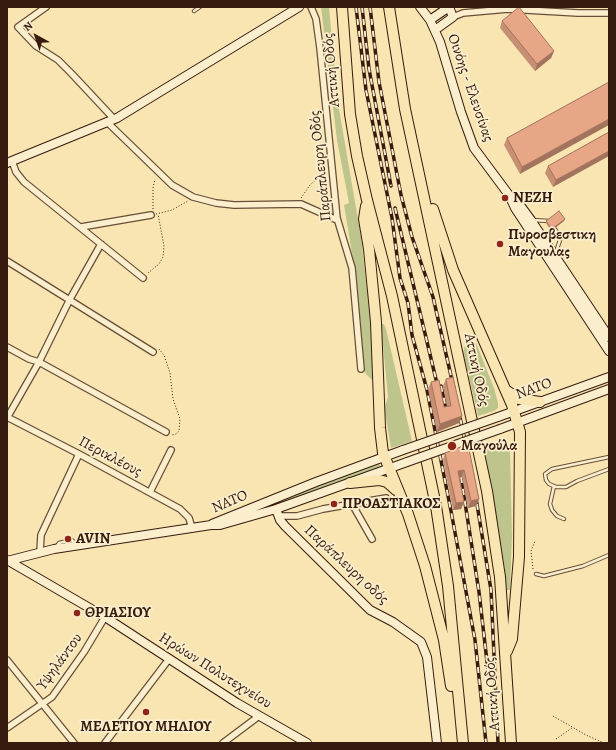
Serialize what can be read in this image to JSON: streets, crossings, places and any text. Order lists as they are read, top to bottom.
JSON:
{
  "streets": {
    "highway": ["Αττική Οδός"],
    "main road": [
      "Οινόης - Ελευσίνας",
      "ΝΑΤΟ",
      "Παράπλευρη οδός",
      "Ηρώων Πολυτεχνείου"
    ],
    "street": ["Παράπλευρη Οδός", "Περικλέους", "Υψηλάντου"]
  },
  "crossings": [
    ["ΝΑΤΟ", "Παράπλευρη οδός"],
    ["Υψηλάντου", "Ηρώων Πολυτεχνείου"]
  ],
  "places": [
    "ΝΕΖΗ",
    "Πυροσβεστικη Μαγουλας",
    "Μαγούλα",
    "ΠΡΟΑΣΤΙΑΚΟΣ",
    "AVIN",
    "ΘΡΙΑΣΙΟΥ",
    "ΜΕΛΕΤΙΟΥ ΜΗΛΙΟΥ"
  ],
  "north": "top left"
}
